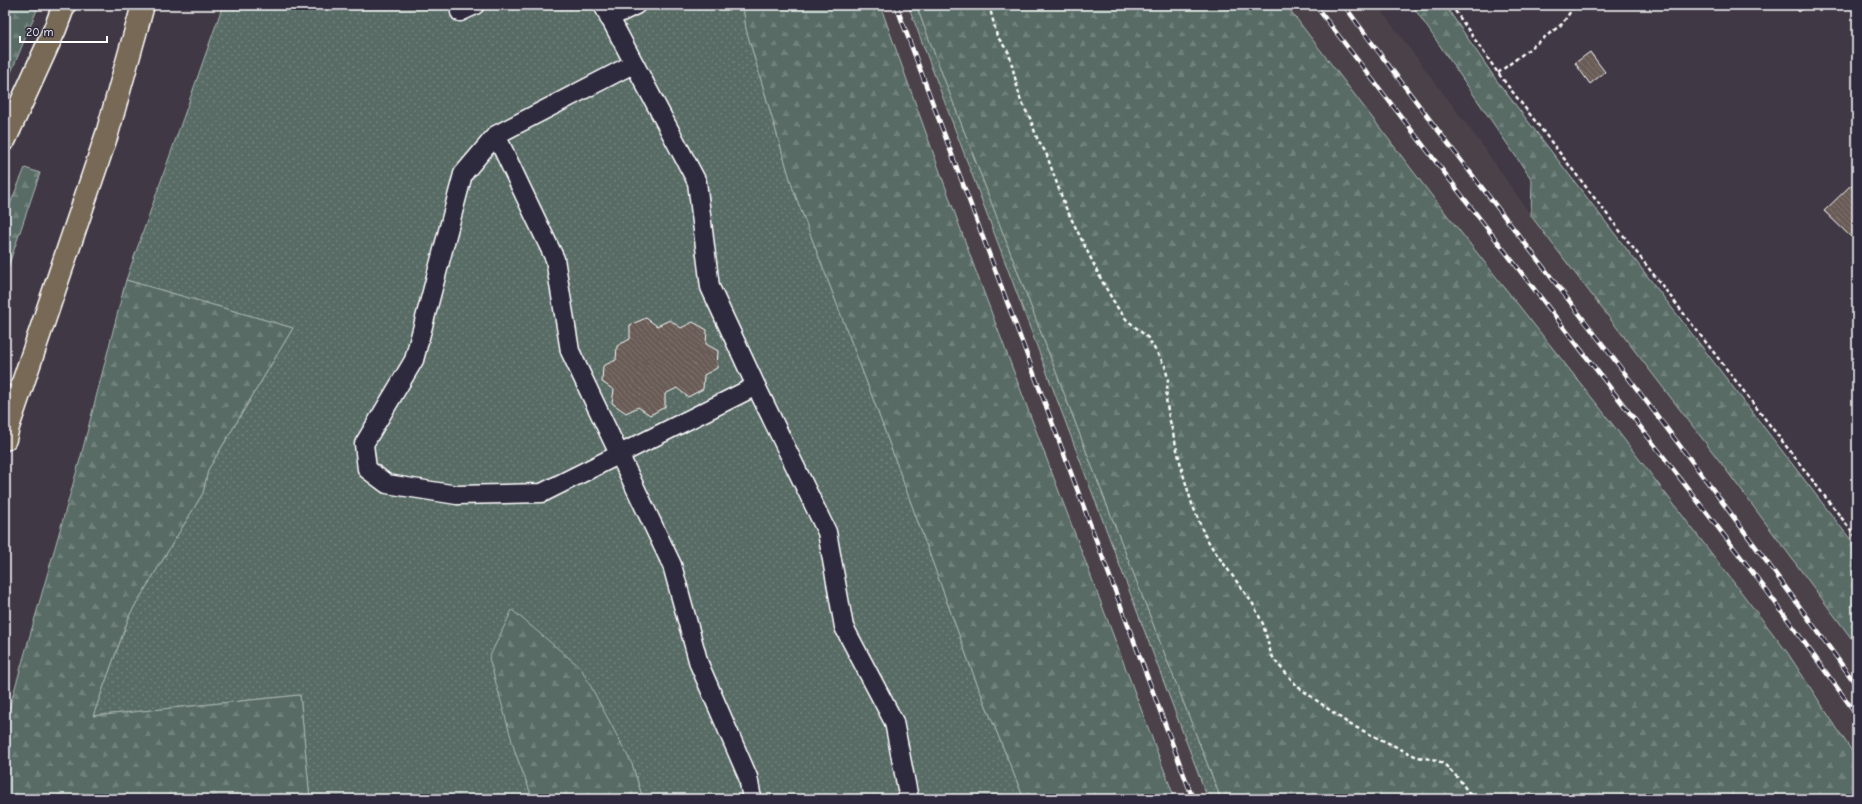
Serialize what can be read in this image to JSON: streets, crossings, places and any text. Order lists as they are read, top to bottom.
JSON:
{
  "scale_bar": "20 m"
}
